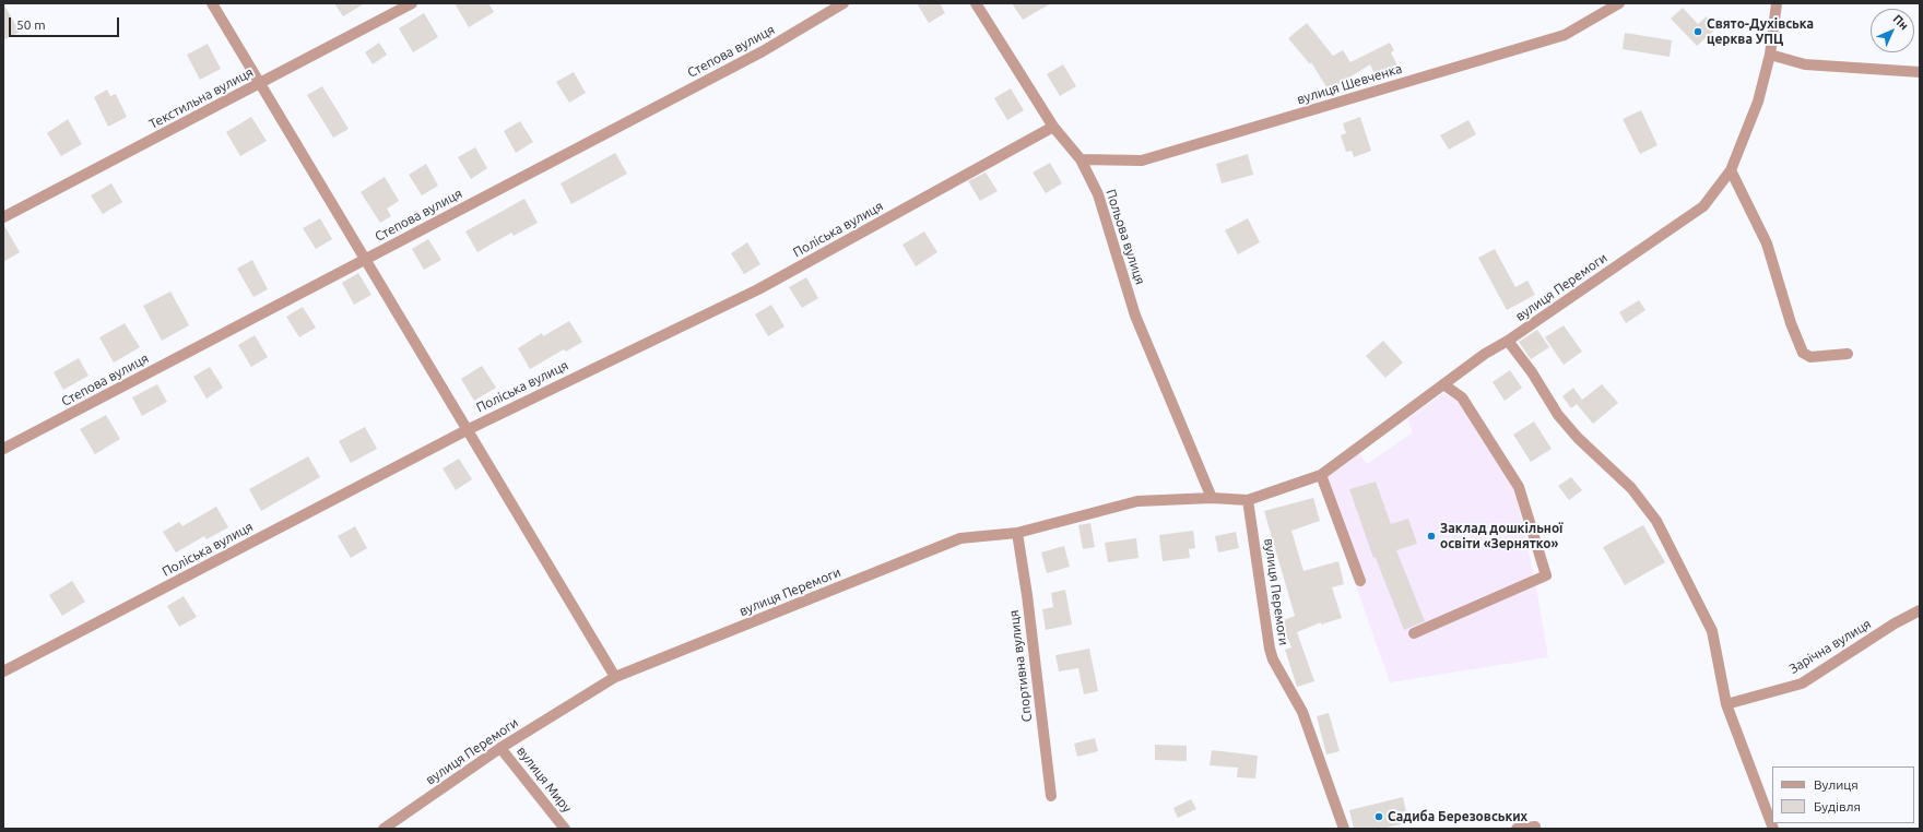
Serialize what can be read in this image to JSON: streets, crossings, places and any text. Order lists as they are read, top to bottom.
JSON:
{
  "streets": {
    "street": [
      "Степова вулиця",
      "вулиця Шевченка",
      "Текстильна вулиця",
      "Поліська вулиця",
      "Польова вулиця",
      "вулиця Перемоги",
      "Зарічна вулиця",
      "Спортивна вулиця",
      "вулиця Миру"
    ]
  },
  "crossings": [
    ["вулиця Шевченка", "Польова вулиця"],
    ["Поліська вулиця", "Польова вулиця"],
    ["Польова вулиця", "вулиця Перемоги"],
    ["вулиця Перемоги", "Спортивна вулиця"],
    ["вулиця Перемоги", "вулиця Миру"]
  ],
  "places": ["Свято-Духівська церква УПЦ", "Заклад дошкільної освіти «Зернятко»", "Садиба Березовських"],
  "legend": ["Вулиця", "Будівля"],
  "scale_bar": "50 m",
  "north": "top right"
}
